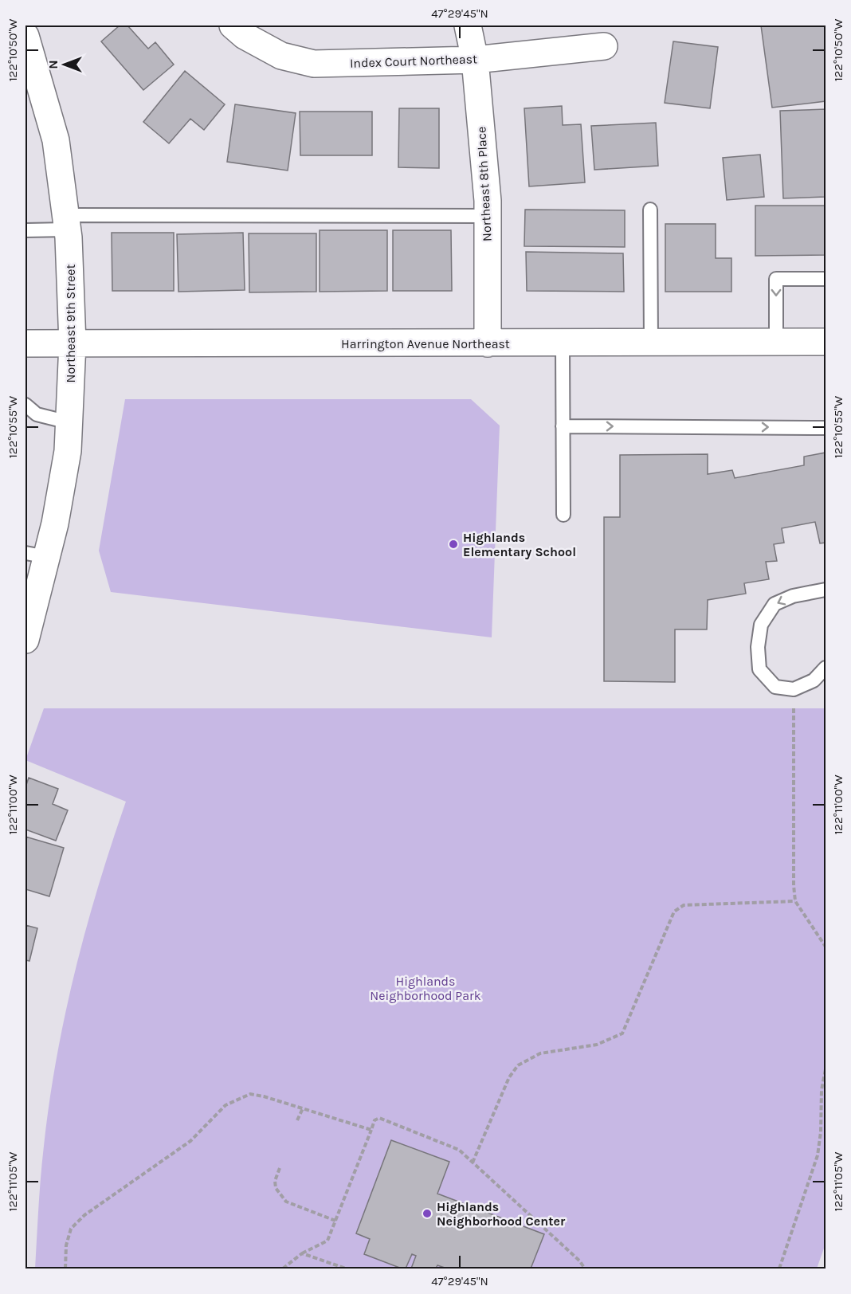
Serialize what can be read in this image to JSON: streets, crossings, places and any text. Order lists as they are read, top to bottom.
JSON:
{
  "streets": {
    "street": [
      "Index Court Northeast",
      "Northeast 8th Place",
      "Northeast 9th Street",
      "Harrington Avenue Northeast"
    ]
  },
  "crossings": [
    ["Index Court Northeast", "Northeast 8th Place"],
    ["Northeast 8th Place", "Harrington Avenue Northeast"],
    ["Northeast 9th Street", "Harrington Avenue Northeast"]
  ],
  "parks": ["Highlands Neighborhood Park"],
  "places": ["Highlands Elementary School", "Highlands Neighborhood Center"],
  "north": "left",
  "coordinates": [
    "47°29'45\"N",
    "122°10'50\"W",
    "122°10'55\"W",
    "122°11'00\"W",
    "122°11'05\"W"
  ]
}
